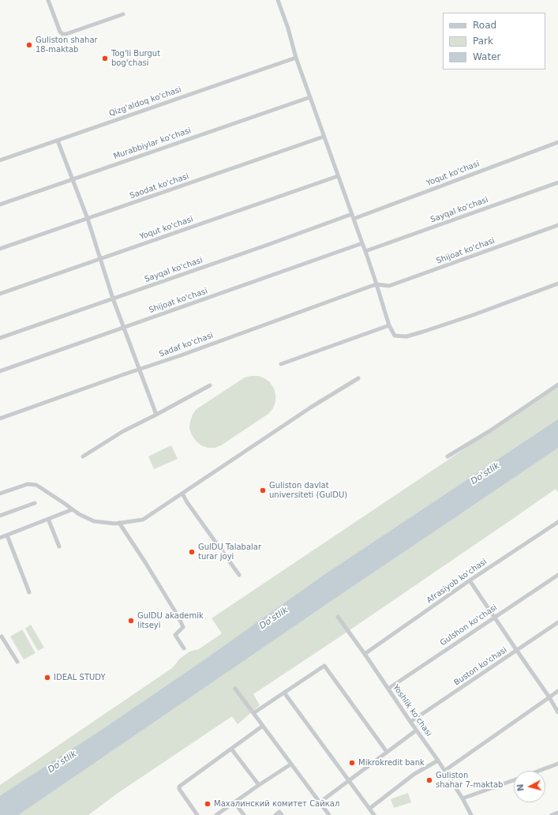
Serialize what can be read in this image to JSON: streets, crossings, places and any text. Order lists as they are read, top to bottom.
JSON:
{
  "streets": {
    "street": [
      "Qizg'aldoq ko'chasi",
      "Murabbiylar ko'chasi",
      "Yoqut ko'chasi",
      "Saodat ko'chasi",
      "Sayqal ko'chasi",
      "Shijoat ko'chasi",
      "Sadaf ko'chasi",
      "Afrasiyob ko'chasi",
      "Gulshon ko'chasi",
      "Buston ko'chasi",
      "Yoshlik ko'chasi"
    ]
  },
  "crossings": [
    ["Yoqut ko'chasi", "Sayqal ko'chasi"],
    ["Shijoat ko'chasi", "Sadaf ko'chasi"],
    ["Afrasiyob ko'chasi", "Yoshlik ko'chasi"],
    ["Gulshon ko'chasi", "Yoshlik ko'chasi"],
    ["Buston ko'chasi", "Yoshlik ko'chasi"]
  ],
  "water": ["Do'stlik"],
  "places": [
    "Guliston shahar 18-maktab",
    "Tog'li Burgut bog'chasi",
    "Guliston davlat universiteti (GulDU)",
    "GulDU Talabalar turar joyi",
    "GulDU akademik litseyi",
    "IDEAL STUDY",
    "Mikrokredit bank",
    "Guliston shahar 7-maktab",
    "Махалинский комитет Сайкал"
  ],
  "legend": ["Road", "Park", "Water"],
  "north": "left"
}
